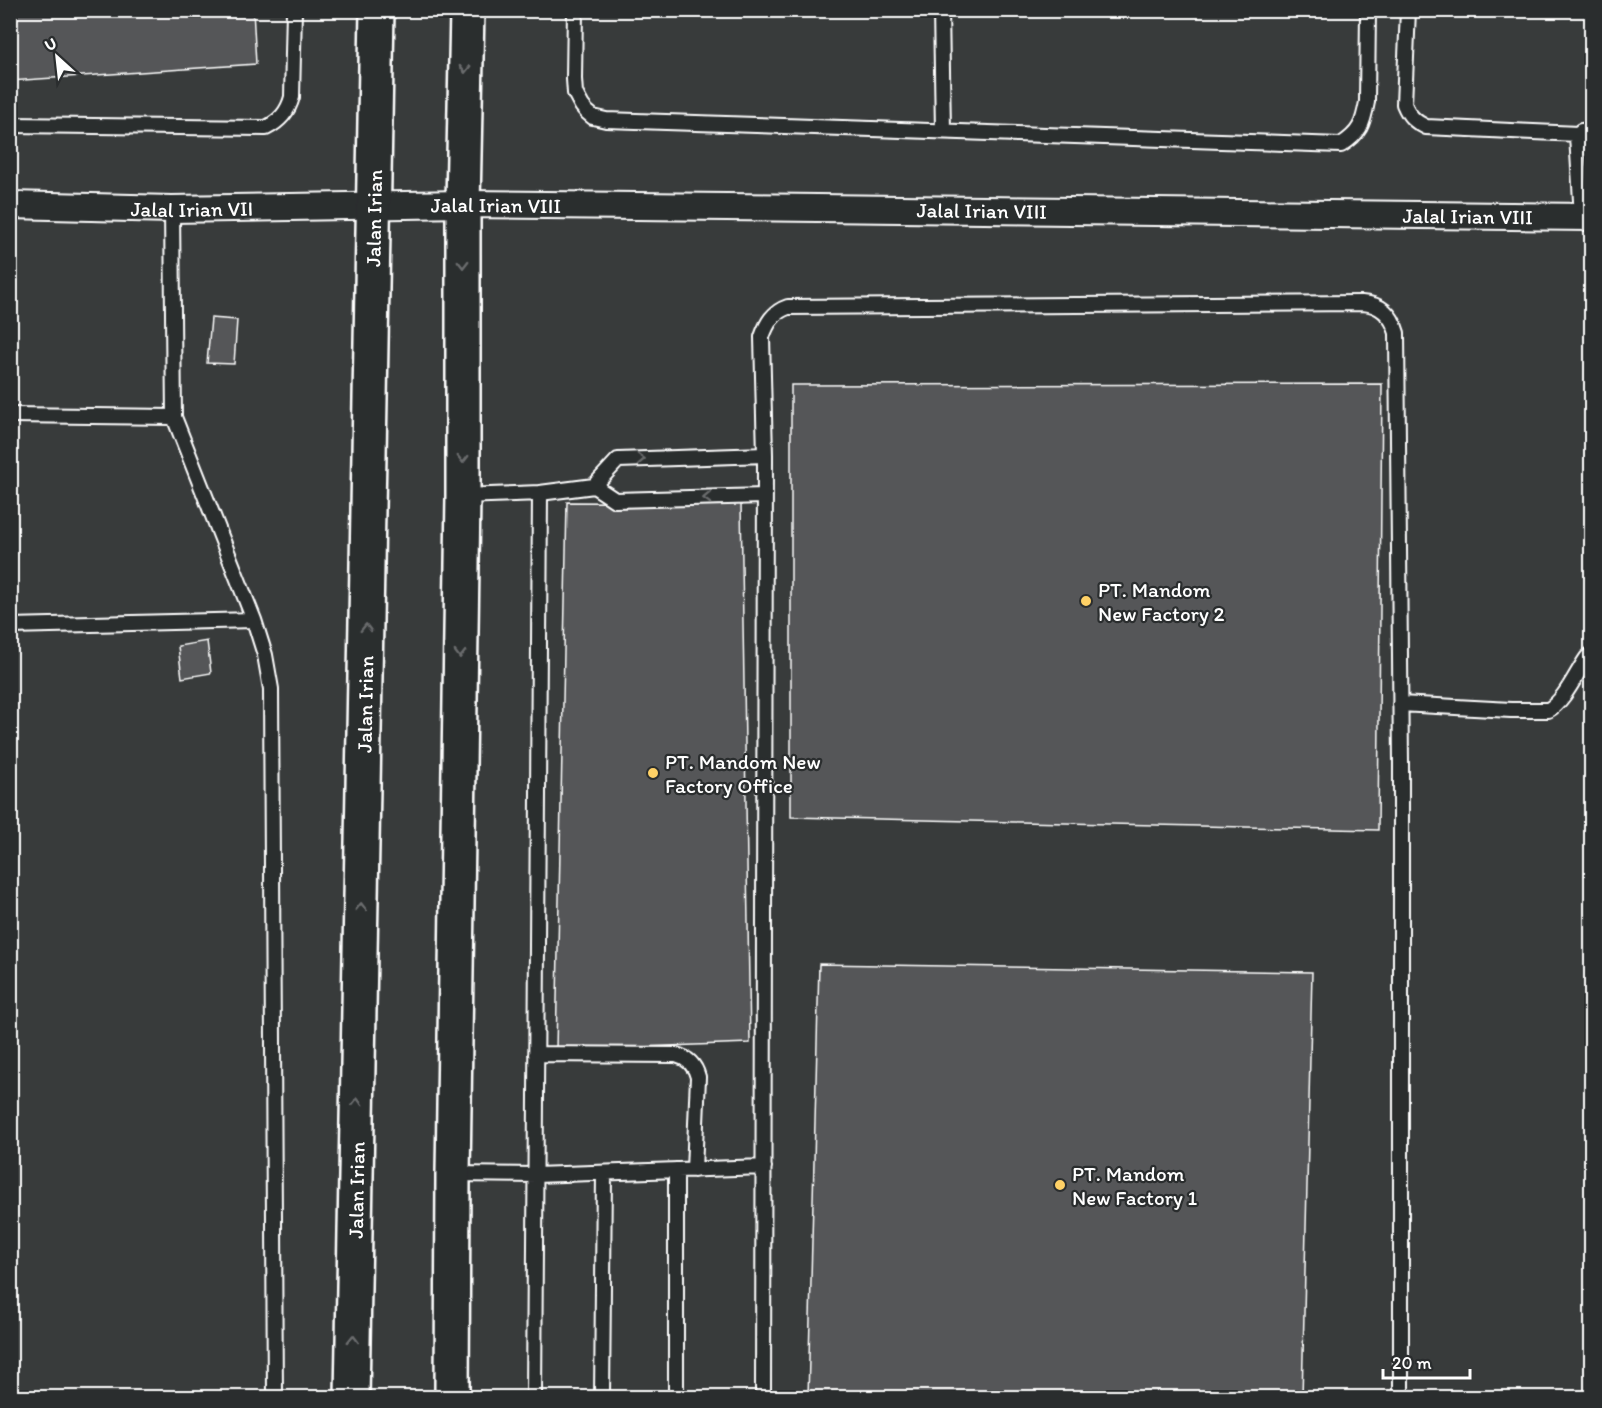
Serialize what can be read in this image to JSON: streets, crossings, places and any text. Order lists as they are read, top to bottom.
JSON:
{
  "streets": {
    "street": ["Jalal Irian VIII", "Jalal Irian VII", "Jalan Irian"]
  },
  "crossings": [
    ["Jalal Irian VIII", "Jalal Irian VII"],
    ["Jalal Irian VIII", "Jalan Irian"],
    ["Jalal Irian VII", "Jalan Irian"]
  ],
  "places": ["PT. Mandom New Factory 2", "PT. Mandom New Factory Office", "PT. Mandom New Factory 1"],
  "scale_bar": "20 m",
  "north": "top left"
}
